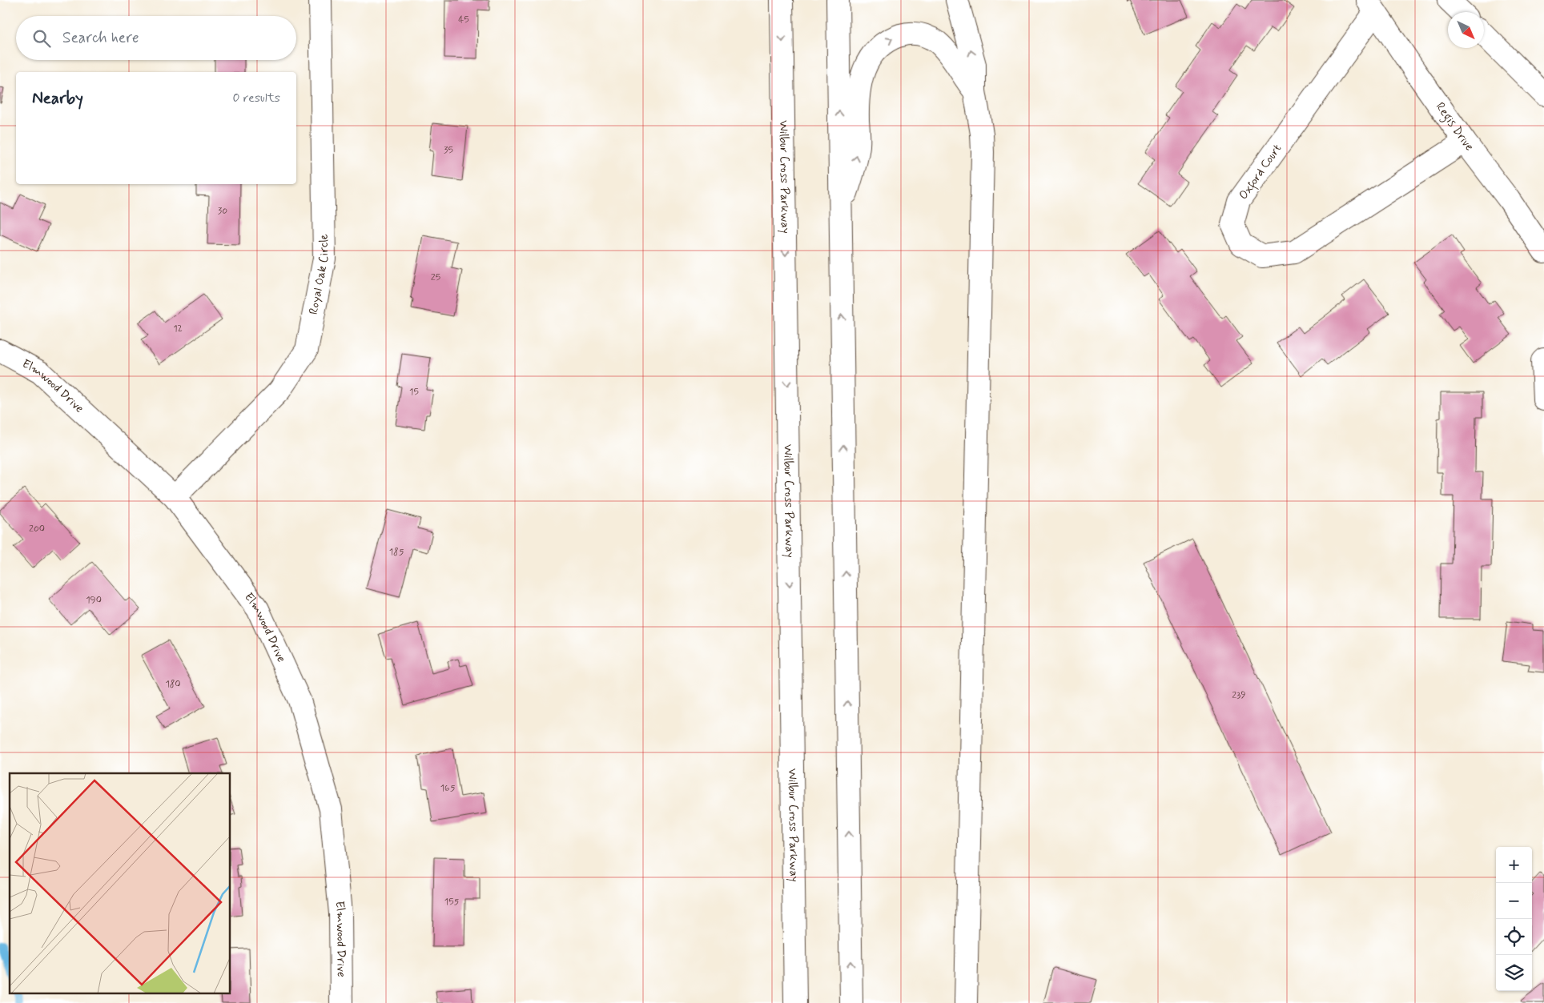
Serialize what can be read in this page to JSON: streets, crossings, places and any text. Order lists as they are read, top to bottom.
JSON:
{
  "streets": {
    "main road": [
      "Regis Drive",
      "Oxford Court",
      "Wilbur Cross Parkway",
      "Royal Oak Circle",
      "Elmwood Drive"
    ]
  },
  "crossings": [
    ["Regis Drive", "Oxford Court"],
    ["Royal Oak Circle", "Elmwood Drive"]
  ],
  "house_numbers": [
    "45",
    "35",
    "30",
    "25",
    "12",
    "15",
    "200",
    "185",
    "190",
    "180",
    "239",
    "165",
    "155"
  ],
  "north": "bottom right",
  "page": {
    "search": "Search here",
    "heading": ["Nearby", "0 results"],
    "map_buttons": ["+", "−"]
  }
}
